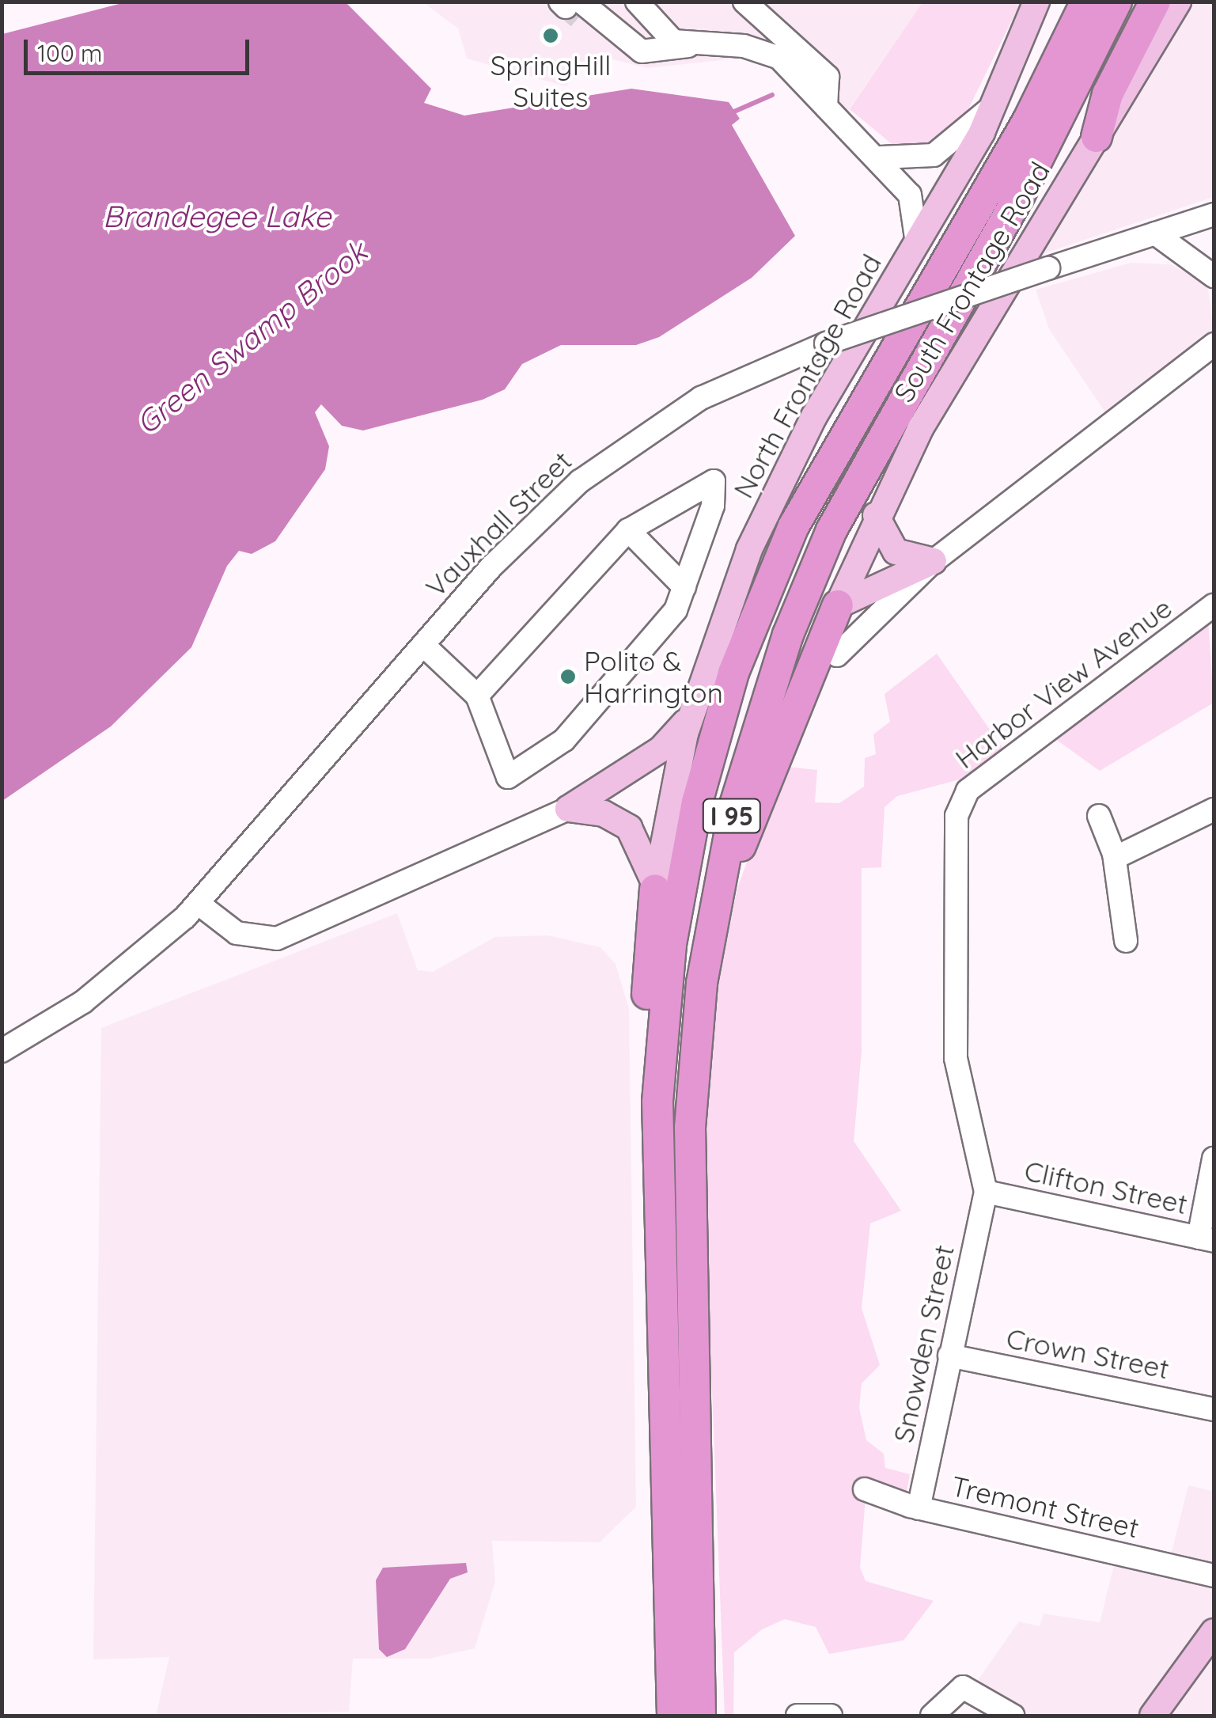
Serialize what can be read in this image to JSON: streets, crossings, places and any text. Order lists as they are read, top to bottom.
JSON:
{
  "streets": {
    "highway": ["I 95"],
    "main road": ["South Frontage Road", "North Frontage Road"],
    "street": [
      "Vauxhall Street",
      "Harbor View Avenue",
      "Clifton Street",
      "Snowden Street",
      "Crown Street",
      "Tremont Street"
    ]
  },
  "crossings": [
    ["Harbor View Avenue", "Clifton Street"],
    ["Harbor View Avenue", "Snowden Street"],
    ["Clifton Street", "Snowden Street"],
    ["Snowden Street", "Crown Street"],
    ["Snowden Street", "Tremont Street"]
  ],
  "water": ["Brandegee Lake", "Green Swamp Brook"],
  "places": ["SpringHill Suites", "Polito & Harrington"],
  "scale_bar": "100 m"
}
